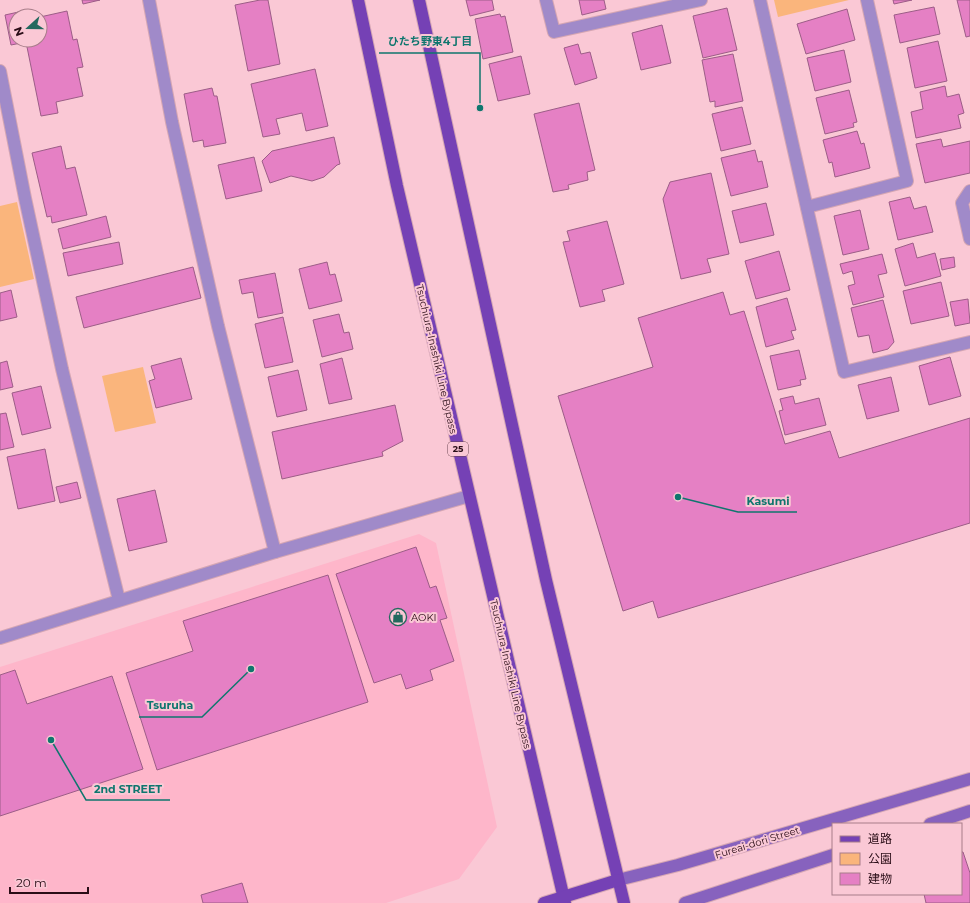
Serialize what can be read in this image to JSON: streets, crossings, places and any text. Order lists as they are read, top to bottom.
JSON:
{
  "streets": {
    "main road": ["Tsuchiura-Inashiki Line Bypass", "25", "Fureai-dori Street"]
  },
  "crossings": [
    ["Tsuchiura-Inashiki Line Bypass", "Fureai-dori Street"]
  ],
  "places": {
    "other": [
      "ひたち野東4丁目",
      "Kasumi",
      "Tsuruha",
      "2nd STREET"
    ],
    "shop": ["AOKI"]
  },
  "legend": ["道路", "公園", "建物"],
  "scale_bar": "20 m",
  "north": "left"
}
